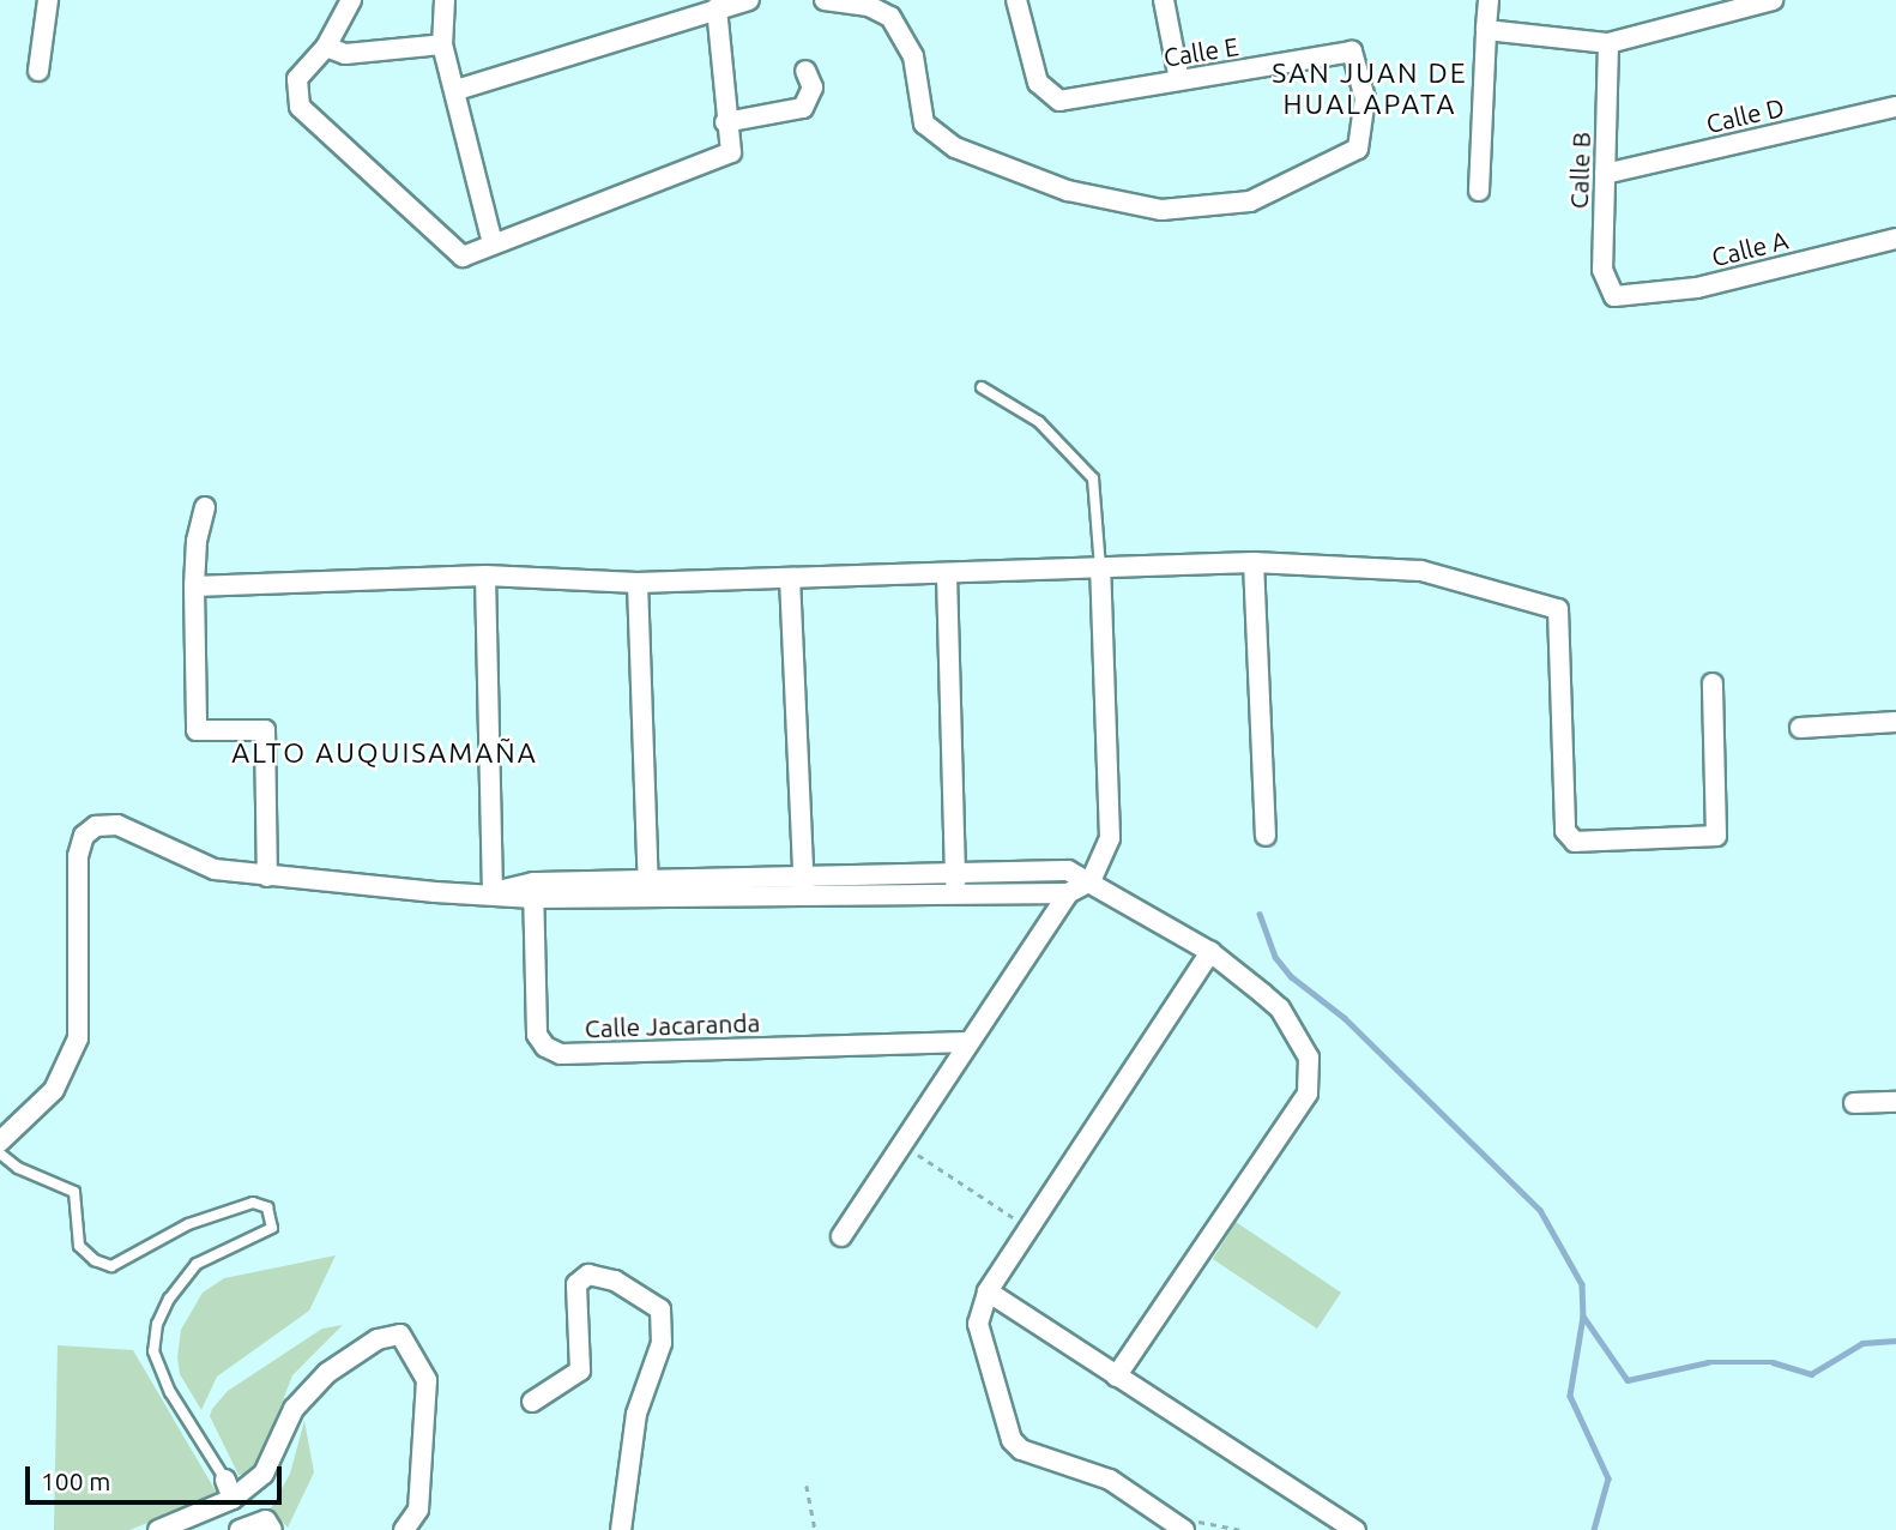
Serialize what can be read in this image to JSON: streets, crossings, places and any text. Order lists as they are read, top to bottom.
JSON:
{
  "streets": {
    "street": [
      "Calle E",
      "Calle D",
      "Calle B",
      "Calle A",
      "Calle Jacaranda"
    ]
  },
  "crossings": [
    ["Calle D", "Calle B"],
    ["Calle B", "Calle A"]
  ],
  "districts": ["SAN JUAN DE HUALAPATA", "ALTO AUQUISAMAÑA"],
  "scale_bar": "100 m"
}
